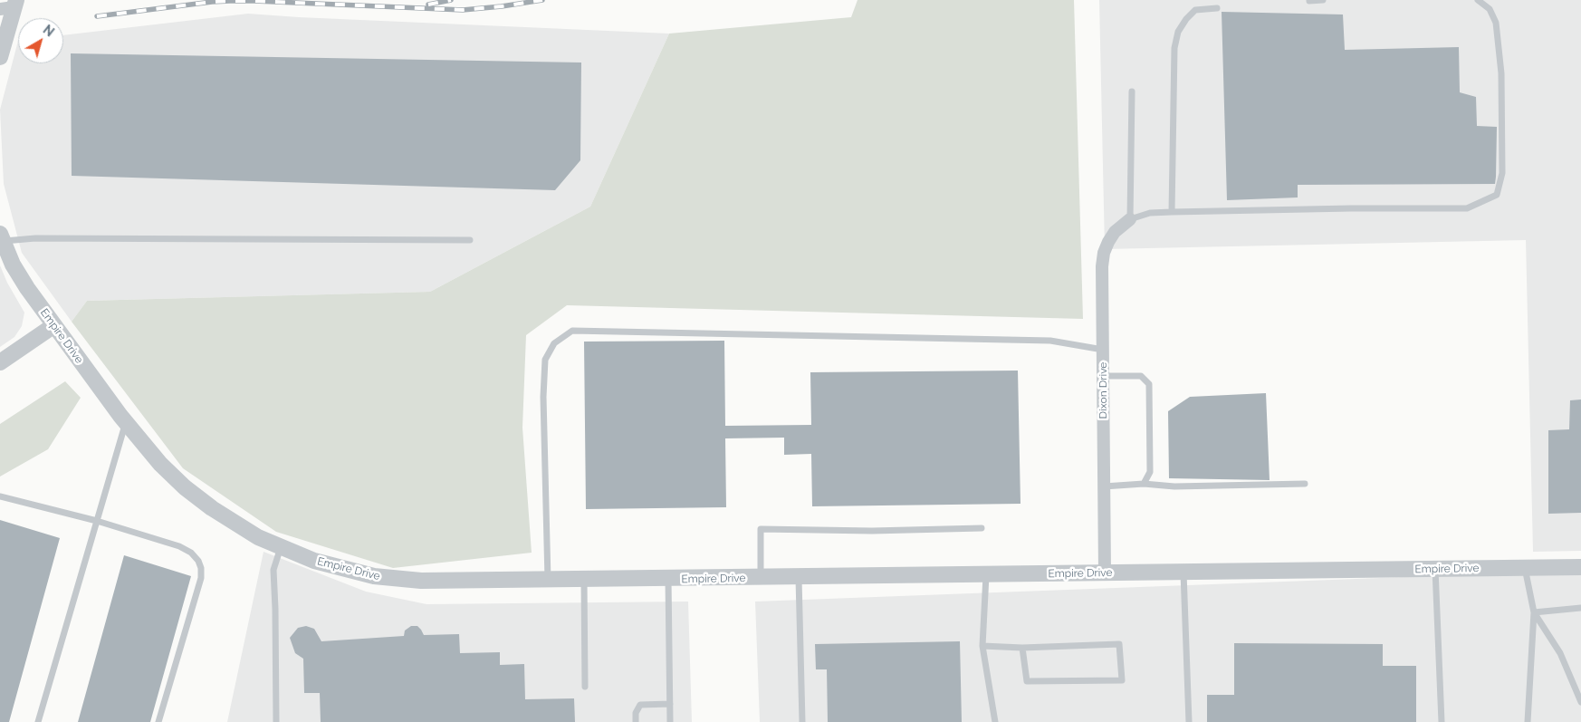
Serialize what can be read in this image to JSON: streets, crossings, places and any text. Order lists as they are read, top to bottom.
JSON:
{
  "streets": {
    "street": ["Empire Drive", "Dixon Drive"]
  },
  "crossings": [
    ["Empire Drive", "Dixon Drive"]
  ],
  "north": "top right"
}
